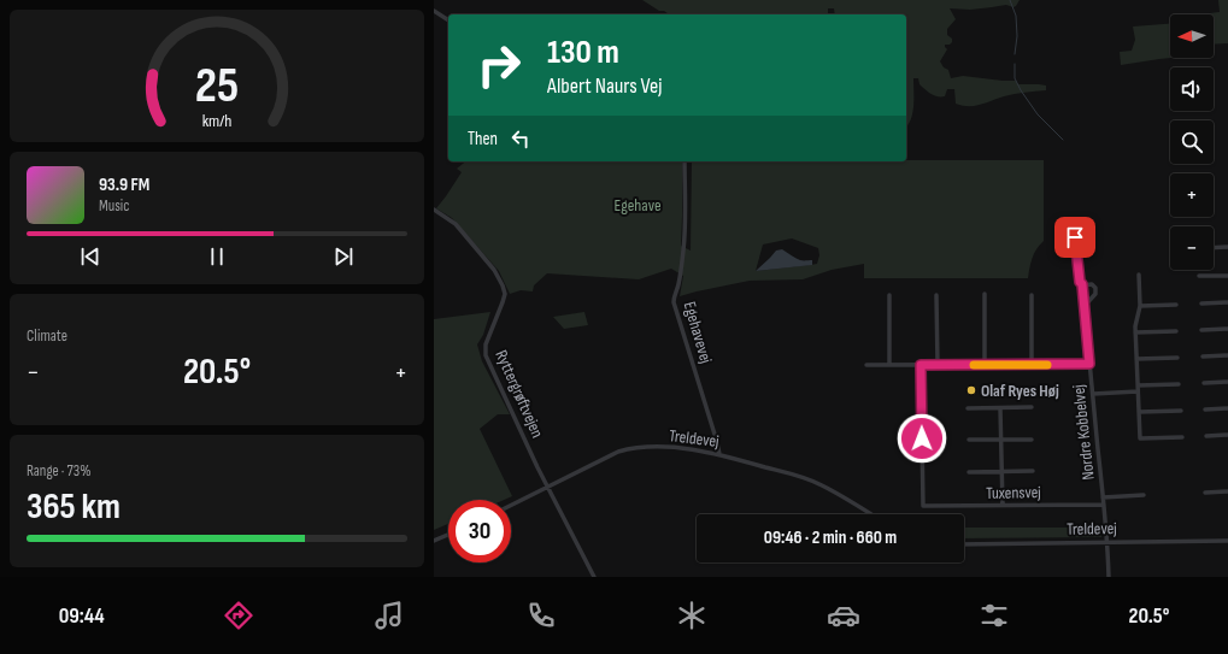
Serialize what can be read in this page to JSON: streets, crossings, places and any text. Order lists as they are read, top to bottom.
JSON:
{
  "streets": {
    "street": [
      "Egehavevej",
      "Ryttergrøftvejen",
      "Nordre Kobbelvej",
      "Treldevej",
      "Tuxensvej"
    ]
  },
  "crossings": [
    ["Egehavevej", "Treldevej"],
    ["Ryttergrøftvejen", "Treldevej"],
    ["Nordre Kobbelvej", "Treldevej"],
    ["Nordre Kobbelvej", "Tuxensvej"]
  ],
  "parks": ["Egehave"],
  "places": ["Olaf Ryes Høj"],
  "north": "left",
  "page": {
    "map_buttons": ["+", "−"],
    "turn": ["130 m", "Albert Naurs Vej"],
    "then": "Then",
    "song": ["93.9 FM", "Music"],
    "tile": [
      "Climate",
      ["Range · 73%", "365 km"]
    ],
    "heat": ["−", "20.5°", "+"],
    "limit": "30",
    "trip": "09:46 · 2 min · 660 m",
    "tabs": ["09:44", "20.5°"],
    "gauge": ["25", "km/h"]
  }
}
